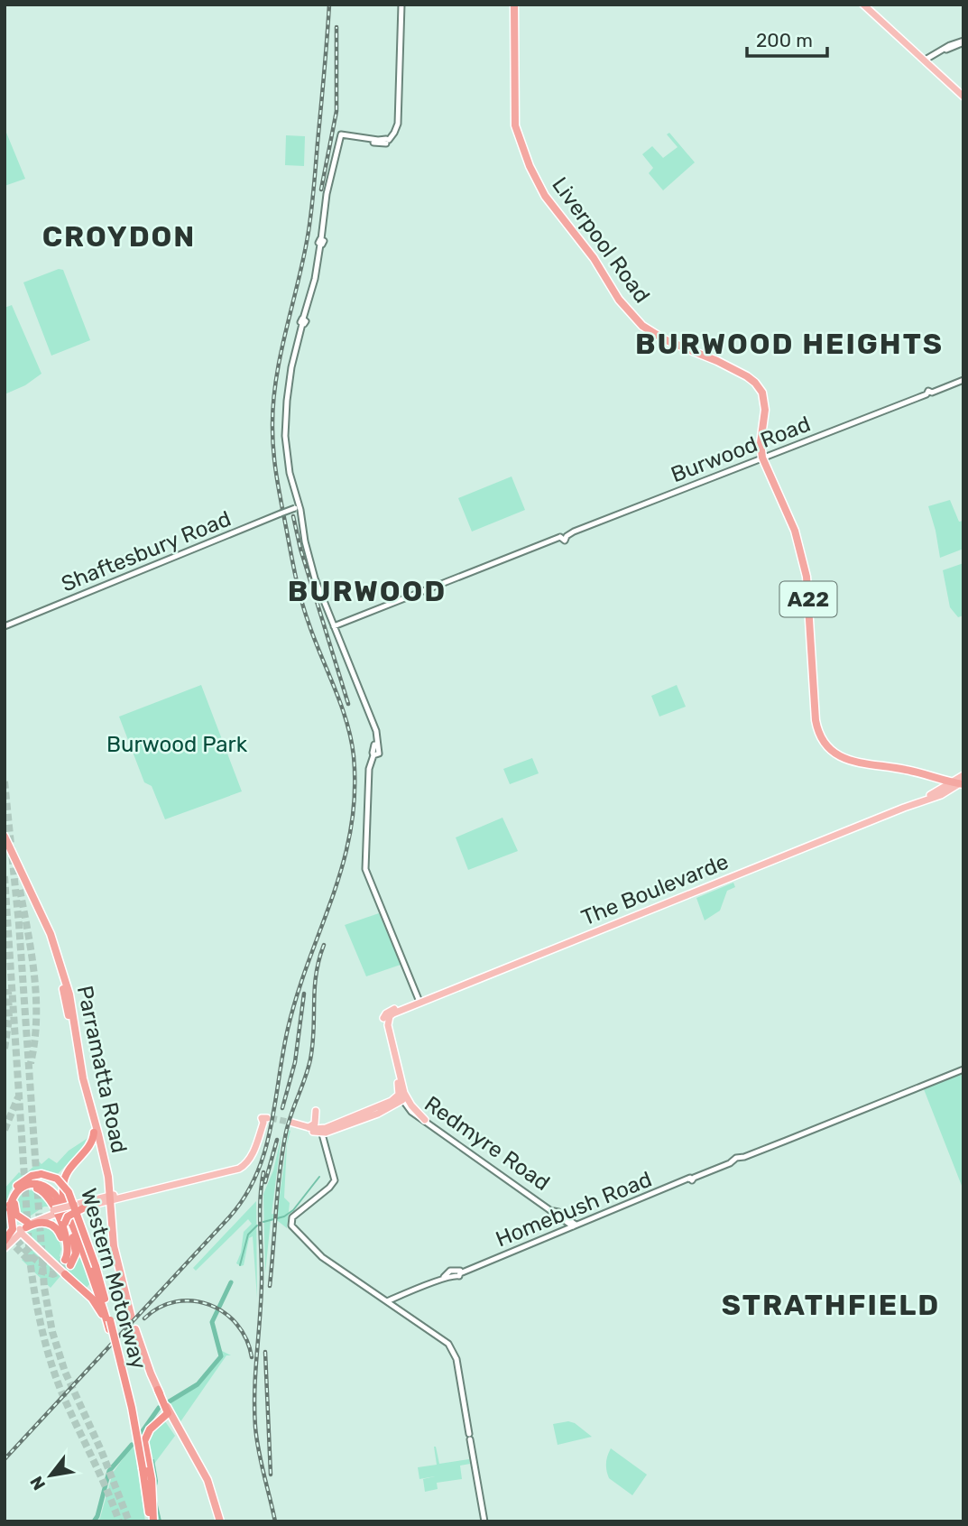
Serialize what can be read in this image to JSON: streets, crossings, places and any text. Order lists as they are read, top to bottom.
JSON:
{
  "streets": {
    "highway": [
      "Liverpool Road",
      "A22",
      "Parramatta Road",
      "Western Motorway"
    ],
    "main road": [
      "Burwood Road",
      "Shaftesbury Road",
      "The Boulevarde",
      "Redmyre Road",
      "Homebush Road"
    ]
  },
  "crossings": [
    ["Liverpool Road", "Burwood Road"],
    ["Liverpool Road", "The Boulevarde"],
    ["The Boulevarde", "Redmyre Road"],
    ["Parramatta Road", "Western Motorway"],
    ["Redmyre Road", "Homebush Road"]
  ],
  "districts": [
    "CROYDON",
    "BURWOOD HEIGHTS",
    "BURWOOD",
    "STRATHFIELD"
  ],
  "parks": ["Burwood Park"],
  "scale_bar": "200 m",
  "north": "bottom left"
}
